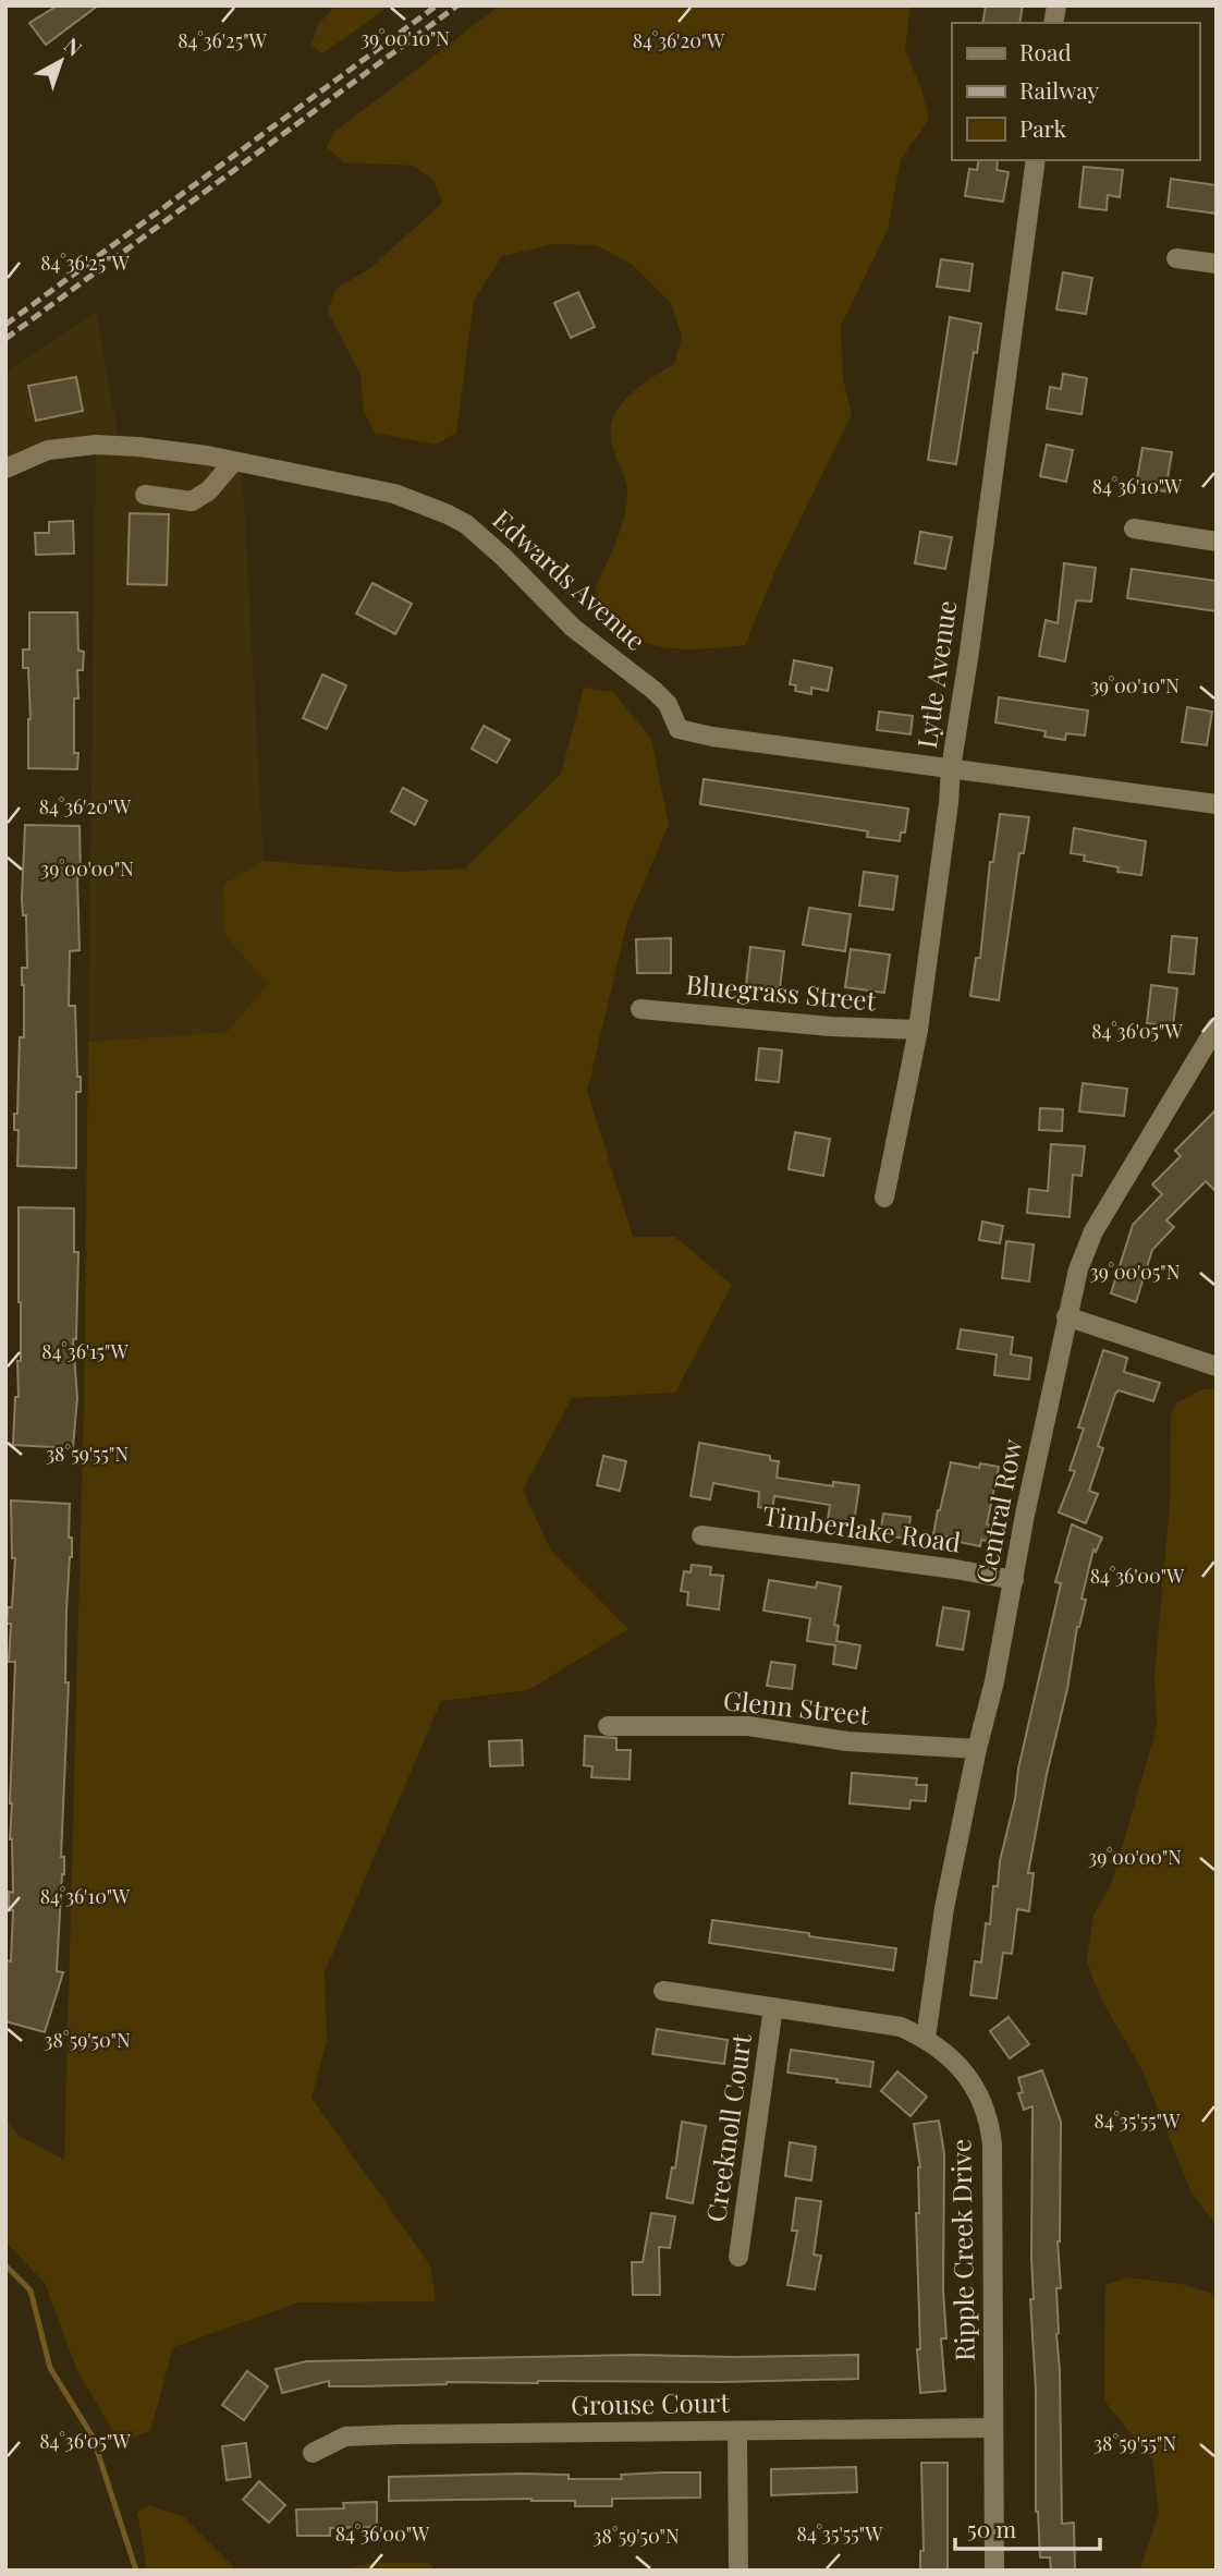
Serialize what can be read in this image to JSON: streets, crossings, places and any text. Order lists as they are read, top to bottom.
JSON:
{
  "streets": {
    "street": [
      "Edwards Avenue",
      "Lytle Avenue",
      "Bluegrass Street",
      "Central Row",
      "Timberlake Road",
      "Glenn Street",
      "Creeknoll Court",
      "Ripple Creek Drive",
      "Grouse Court"
    ]
  },
  "crossings": [
    ["Edwards Avenue", "Lytle Avenue"],
    ["Lytle Avenue", "Bluegrass Street"],
    ["Central Row", "Timberlake Road"],
    ["Central Row", "Glenn Street"],
    ["Central Row", "Ripple Creek Drive"],
    ["Creeknoll Court", "Ripple Creek Drive"],
    ["Ripple Creek Drive", "Grouse Court"]
  ],
  "legend": ["Road", "Railway", "Park"],
  "scale_bar": "50 m",
  "north": "top right",
  "coordinates": [
    "39°00'10\"N",
    "84°36'25\"W",
    "84°36'20\"W",
    "84°36'10\"W",
    "39°00'00\"N",
    "84°36'05\"W",
    "39°00'05\"N",
    "84°36'15\"W",
    "38°59'55\"N",
    "84°36'00\"W",
    "38°59'50\"N",
    "84°35'55\"W"
  ]
}
